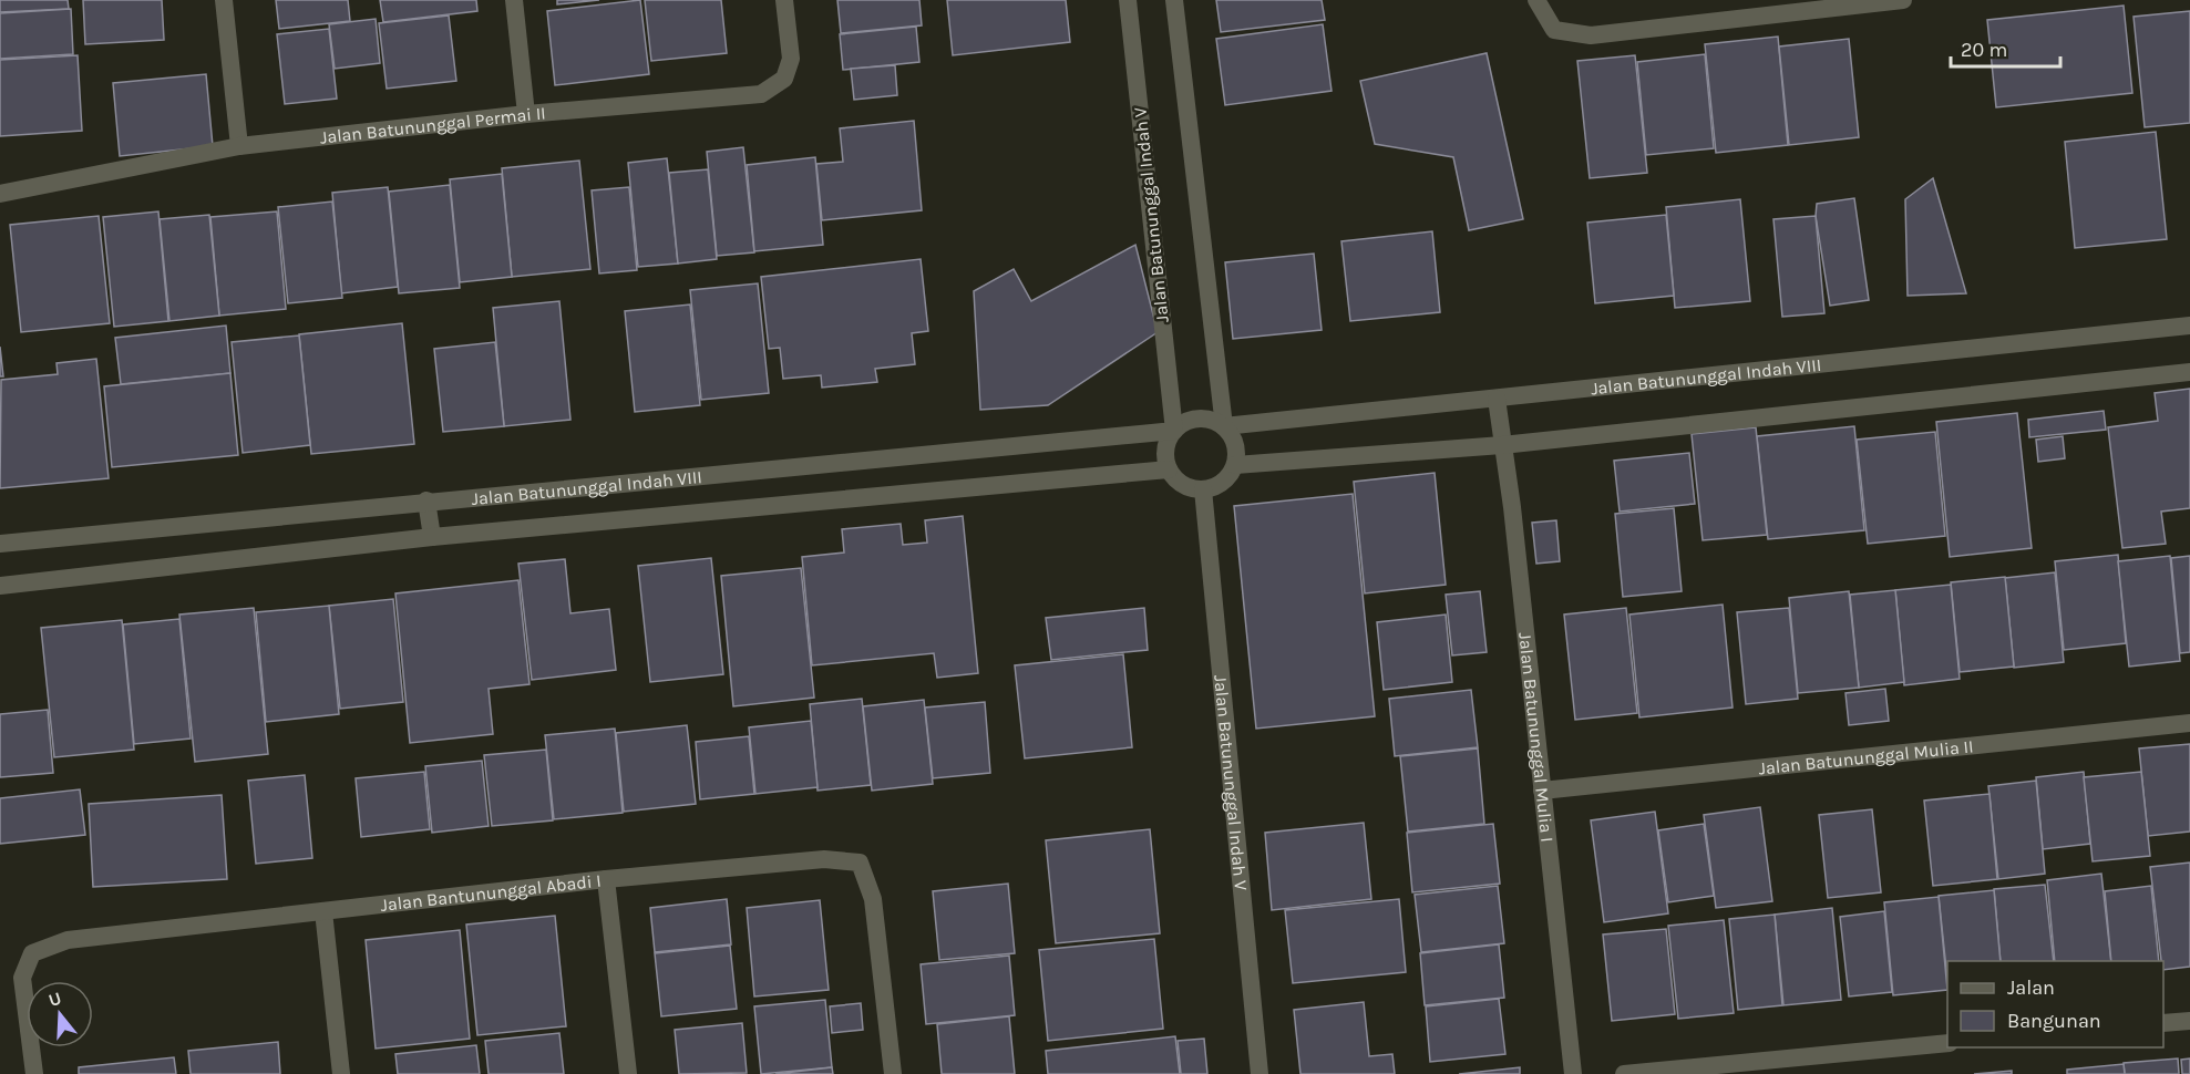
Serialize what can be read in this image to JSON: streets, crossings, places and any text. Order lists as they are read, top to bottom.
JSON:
{
  "streets": {
    "street": [
      "Jalan Batununggal Permai II",
      "Jalan Batununggal Indah V",
      "Jalan Batununggal Indah VIII",
      "Jalan Batununggal Mulia I",
      "Jalan Batununggal Mulia II",
      "Jalan Bantununggal Abadi I"
    ]
  },
  "crossings": [
    ["Jalan Batununggal Indah V", "Jalan Batununggal Indah VIII"],
    ["Jalan Batununggal Indah VIII", "Jalan Batununggal Mulia I"],
    ["Jalan Batununggal Mulia I", "Jalan Batununggal Mulia II"]
  ],
  "legend": ["Jalan", "Bangunan"],
  "scale_bar": "20 m",
  "north": "top"
}
